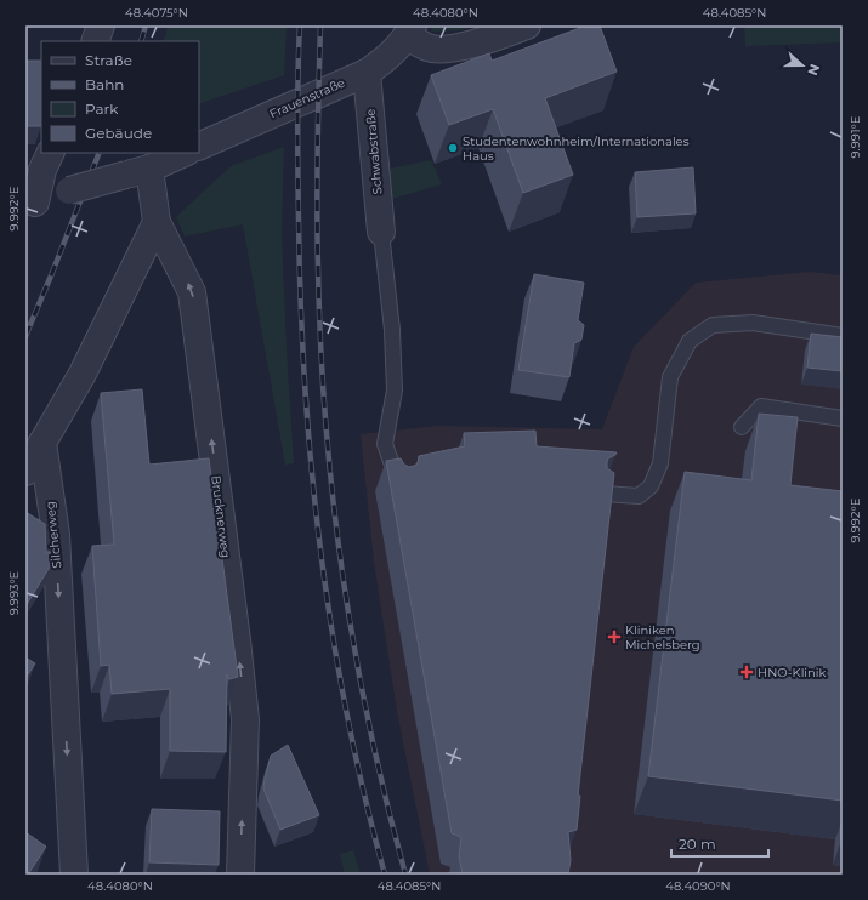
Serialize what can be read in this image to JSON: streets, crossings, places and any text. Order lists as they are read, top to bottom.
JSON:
{
  "streets": {
    "street": [
      "Frauenstraße",
      "Schwabstraße",
      "Brucknerweg",
      "Silcherweg"
    ]
  },
  "crossings": [
    ["Frauenstraße", "Schwabstraße"]
  ],
  "one_way": ["Brucknerweg", "Silcherweg"],
  "places": {
    "other": ["Studentenwohnheim/Internationales Haus"],
    "health": ["Kliniken Michelsberg", "HNO-Klinik"]
  },
  "legend": [
    "Straße",
    "Bahn",
    "Park",
    "Gebäude"
  ],
  "scale_bar": "20 m",
  "north": "right",
  "coordinates": [
    "48.4075°N",
    "48.4080°N",
    "48.4085°N",
    "9.991°E",
    "9.992°E",
    "9.993°E",
    "48.4090°N"
  ]
}
